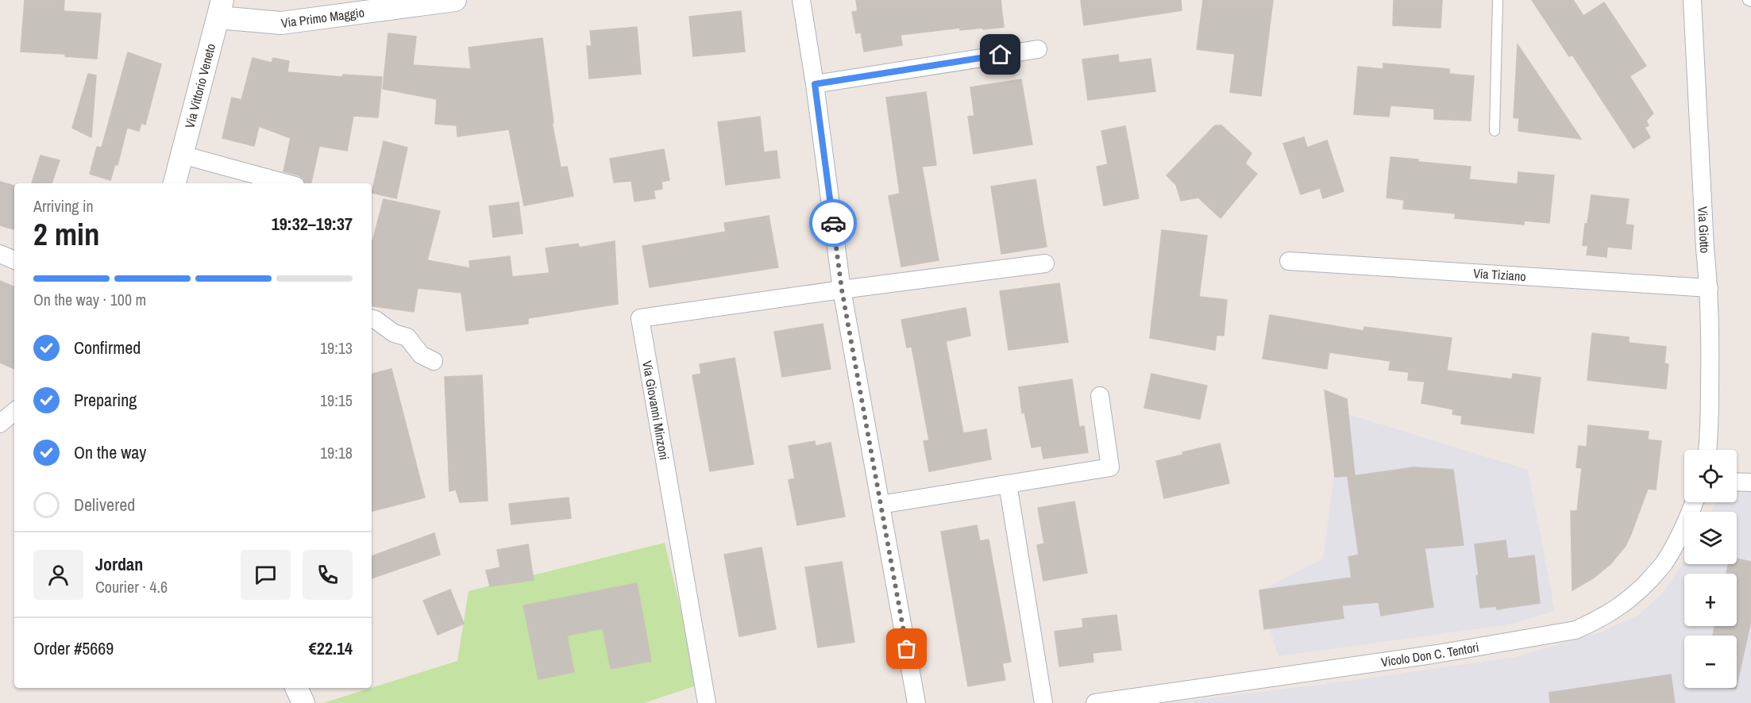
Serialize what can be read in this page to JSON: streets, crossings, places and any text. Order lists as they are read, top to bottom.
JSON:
{
  "streets": {
    "street": [
      "Via Primo Maggio",
      "Via Vittorio Veneto",
      "Via Giotto",
      "Via Tiziano",
      "Via Giovanni Minzoni",
      "Vicolo Don C. Tentori"
    ]
  },
  "crossings": [
    ["Via Primo Maggio", "Via Vittorio Veneto"],
    ["Via Giotto", "Via Tiziano"]
  ],
  "page": {
    "heading": ["2 min", "Arriving in", "19:32–19:37"],
    "panel": [
      "Jordan",
      "Courier · 4.6",
      "Order #5669",
      "€22.14"
    ],
    "bar": "On the way · 100 m",
    "list": [
      ["Confirmed", "19:13"],
      ["Preparing", "19:15"],
      ["On the way", "19:18"],
      "Delivered"
    ],
    "map_buttons": ["+", "−"]
  }
}
